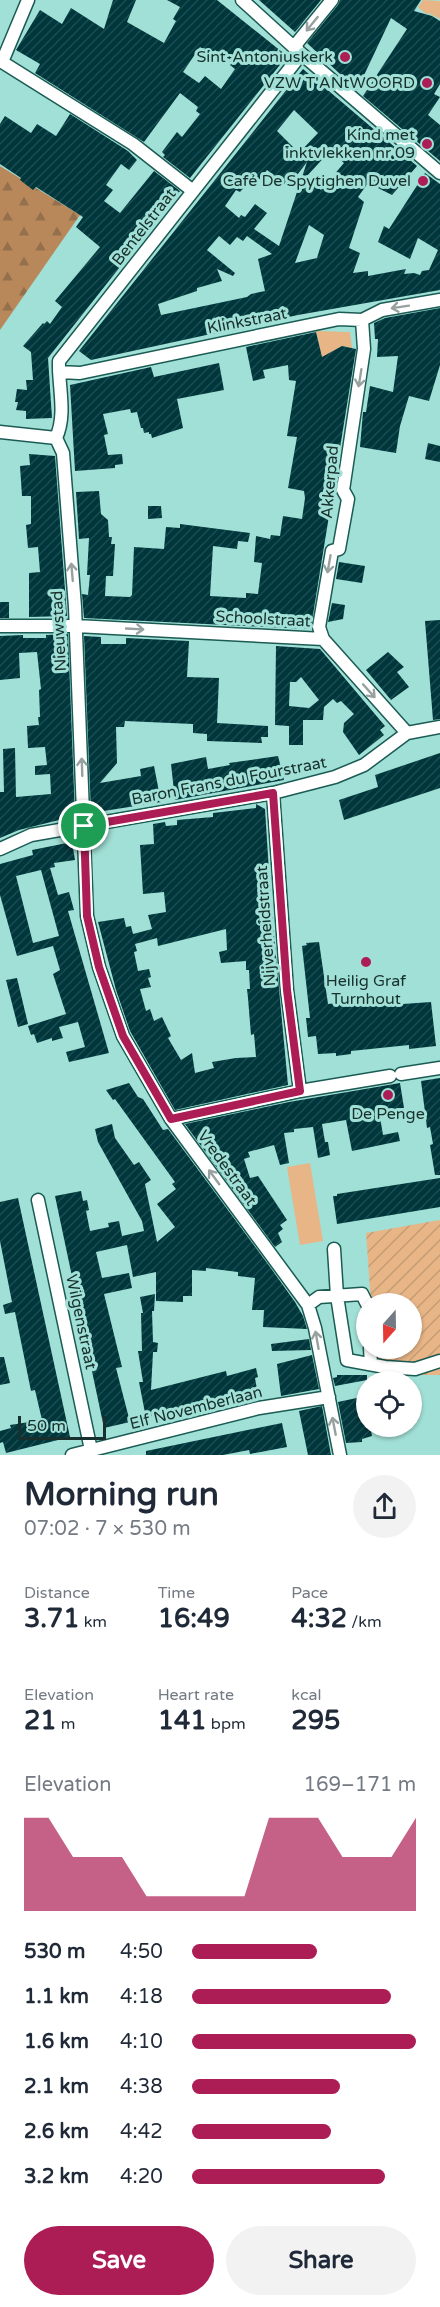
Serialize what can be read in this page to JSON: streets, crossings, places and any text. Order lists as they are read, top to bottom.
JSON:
{
  "streets": {
    "street": [
      "Bentelstraat",
      "Klinkstraat",
      "Akkerpad",
      "Schoolstraat",
      "Nieuwstad",
      "Baron Frans du Fourstraat",
      "Nijverheidstraat",
      "Vredestraat",
      "Wilgenstraat",
      "Elf Novemberlaan"
    ]
  },
  "crossings": [
    ["Bentelstraat", "Klinkstraat"],
    ["Bentelstraat", "Nieuwstad"],
    ["Klinkstraat", "Akkerpad"],
    ["Akkerpad", "Schoolstraat"],
    ["Schoolstraat", "Nieuwstad"],
    ["Schoolstraat", "Baron Frans du Fourstraat"],
    ["Nieuwstad", "Baron Frans du Fourstraat"],
    ["Nieuwstad", "Vredestraat"],
    ["Baron Frans du Fourstraat", "Nijverheidstraat"],
    ["Baron Frans du Fourstraat", "Vredestraat"],
    ["Vredestraat", "Elf Novemberlaan"],
    ["Wilgenstraat", "Elf Novemberlaan"]
  ],
  "one_way": [
    "Akkerpad",
    "Schoolstraat",
    "Nieuwstad",
    "Vredestraat"
  ],
  "places": [
    "Sint-Antoniuskerk",
    "VZW T'ANtWOORD",
    "Kind met inktvlekken nr.09",
    "Café De Spytighen Duvel",
    "Heilig Graf Turnhout",
    "De Penge"
  ],
  "scale_bar": "50 m",
  "north": "bottom",
  "page": {
    "scale": "50 m",
    "heading": ["Morning run", "07:02 · 7 × 530 m"],
    "stats": [
      ["Distance", "3.71 km"],
      ["Time", "16:49"],
      ["Pace", "4:32 /km"],
      ["Elevation", "21 m"],
      ["Heart rate", "141 bpm"],
      ["kcal", "295"]
    ],
    "chart": ["Elevation", "169–171 m"],
    "list": [
      {
        "name": "530 m",
        "note": "4:50"
      },
      {
        "name": "1.1 km",
        "note": "4:18"
      },
      {
        "name": "1.6 km",
        "note": "4:10"
      },
      {
        "name": "2.1 km",
        "note": "4:38"
      },
      {
        "name": "2.6 km",
        "note": "4:42"
      },
      {
        "name": "3.2 km",
        "note": "4:20"
      }
    ],
    "buttons": ["Save", "Share"]
  }
}
